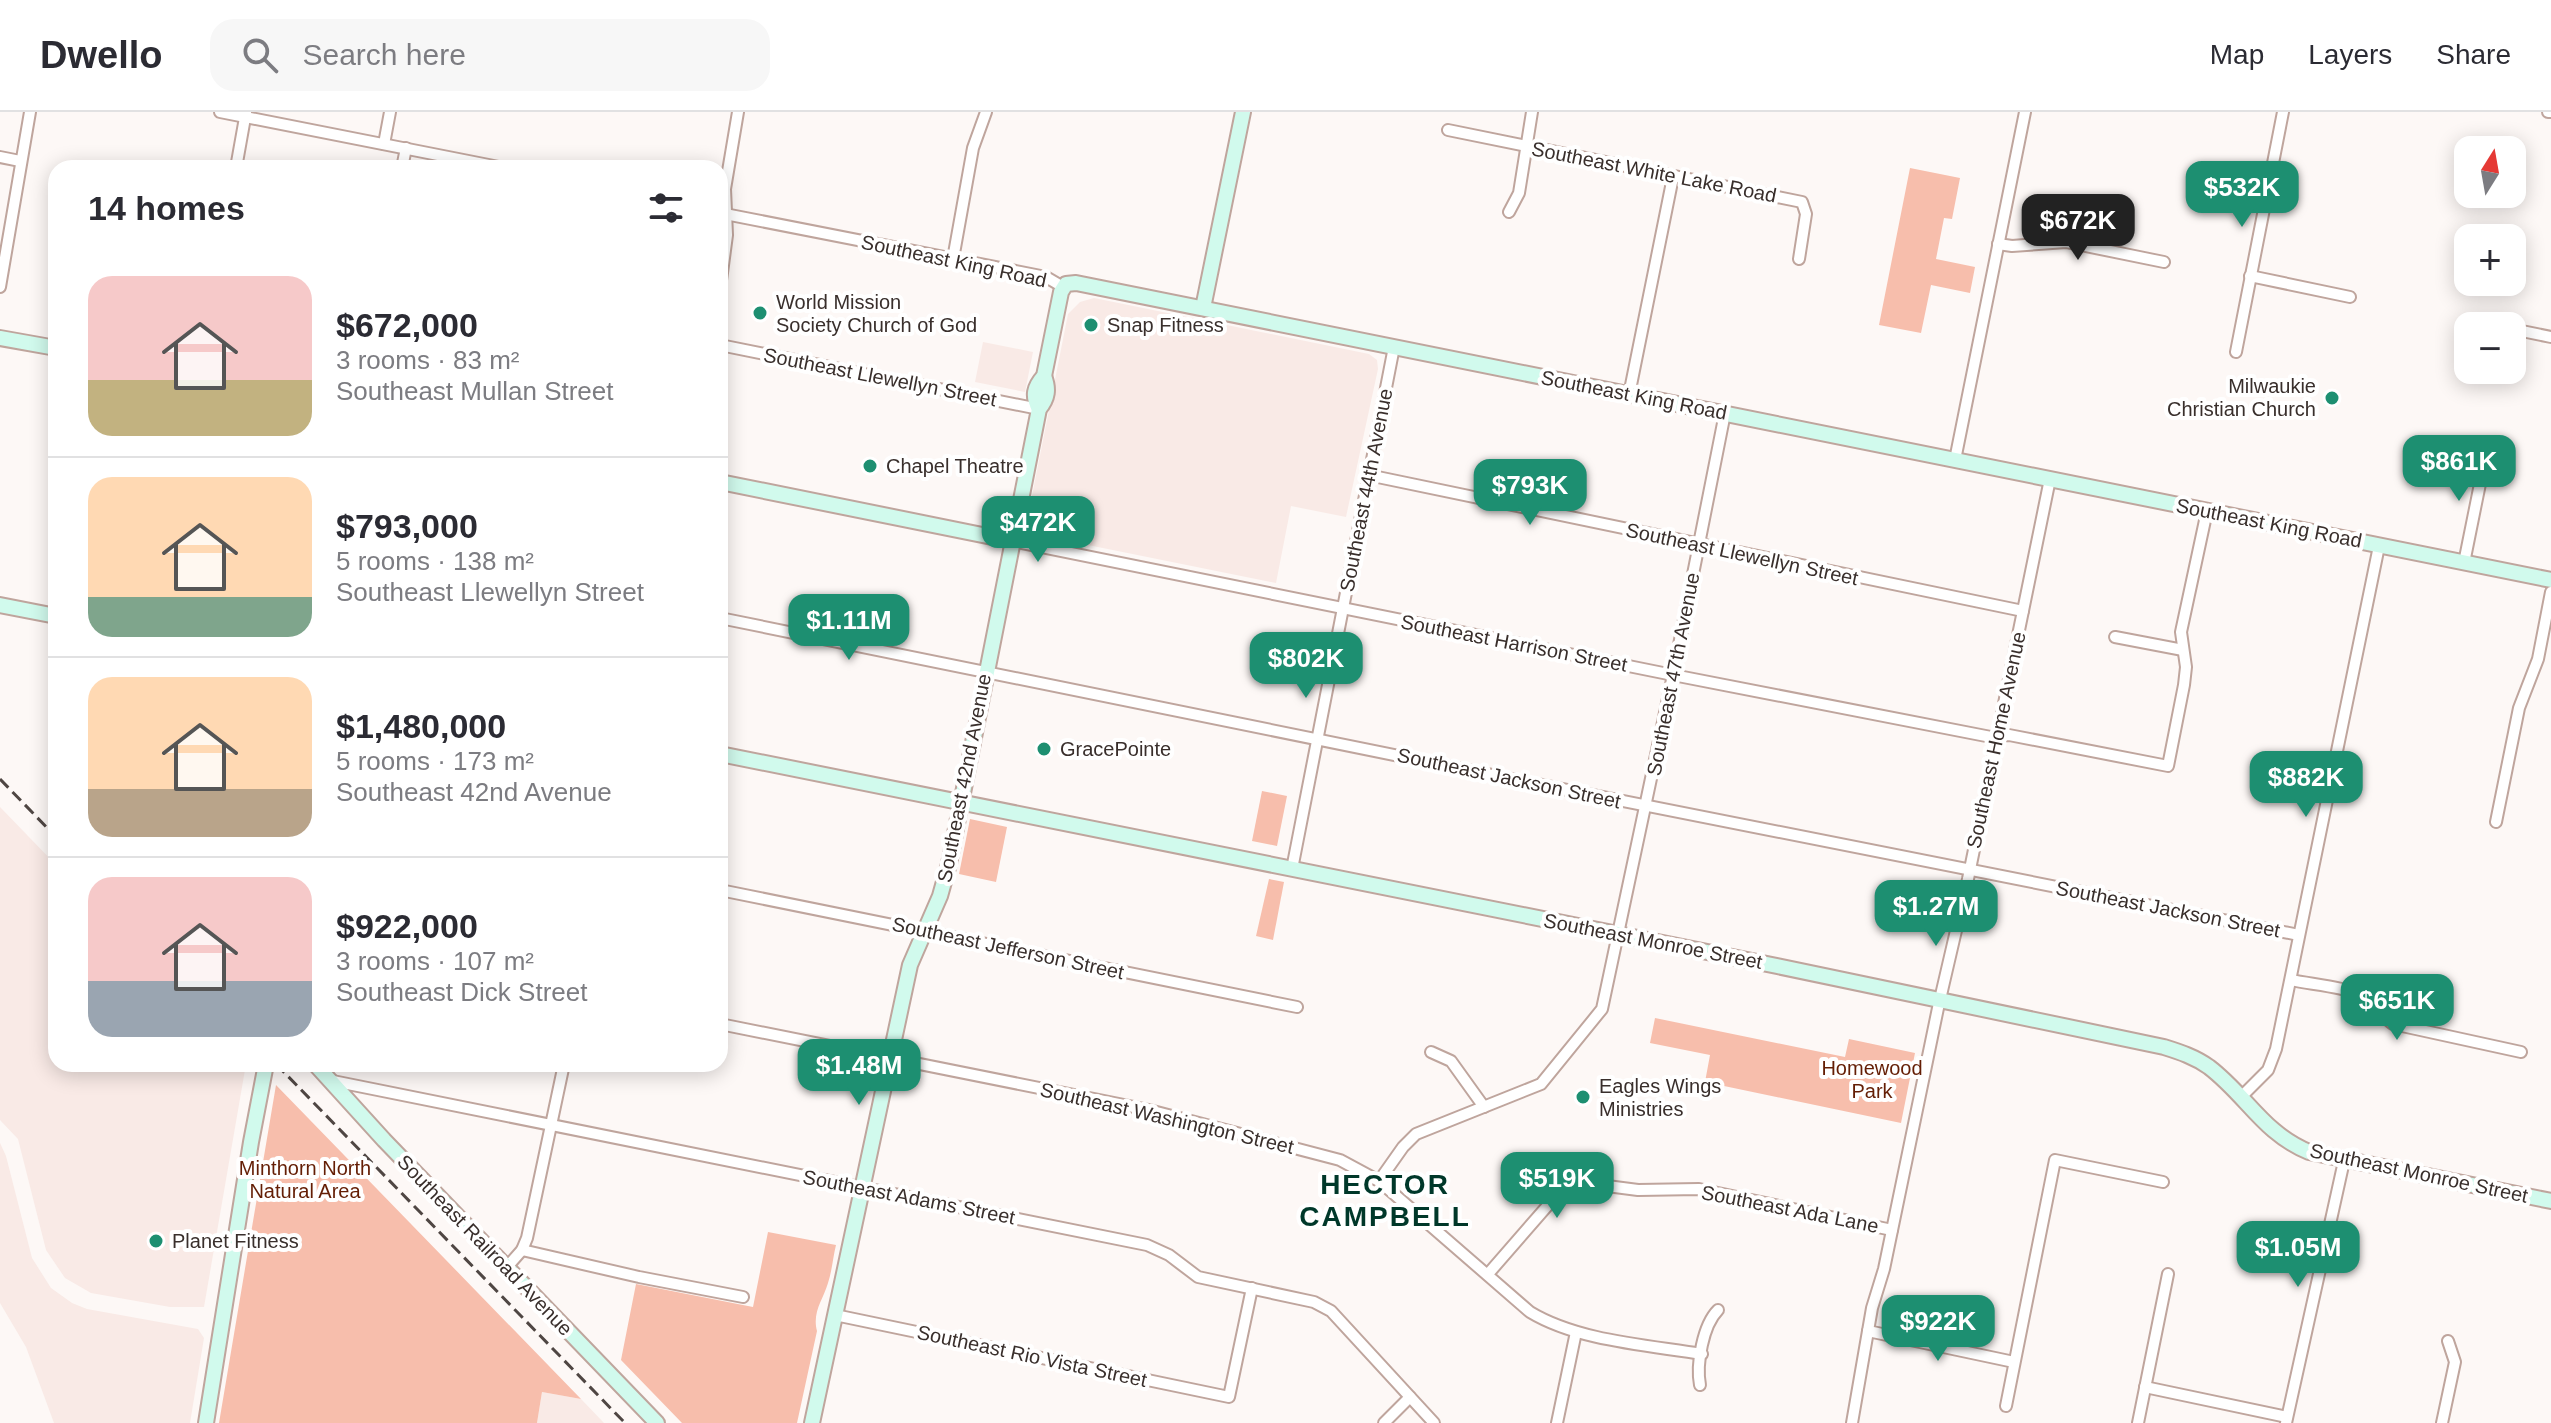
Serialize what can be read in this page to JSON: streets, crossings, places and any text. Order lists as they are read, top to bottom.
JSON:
{
  "streets": {
    "street": [
      "Southeast White Lake Road",
      "Southeast King Road",
      "Southeast Llewellyn Street",
      "Southeast 44th Avenue",
      "Southeast Harrison Street",
      "Southeast 47th Avenue",
      "Southeast Home Avenue",
      "Southeast 42nd Avenue",
      "Southeast Jackson Street",
      "Southeast Monroe Street",
      "Southeast Jefferson Street",
      "Southeast Washington Street",
      "Southeast Adams Street",
      "Southeast Ada Lane",
      "Southeast Railroad Avenue",
      "Southeast Rio Vista Street"
    ]
  },
  "crossings": [
    ["Southeast King Road", "Southeast 44th Avenue"],
    ["Southeast King Road", "Southeast 47th Avenue"],
    ["Southeast King Road", "Southeast Home Avenue"],
    ["Southeast King Road", "Southeast 42nd Avenue"],
    ["Southeast Llewellyn Street", "Southeast 44th Avenue"],
    ["Southeast Llewellyn Street", "Southeast 47th Avenue"],
    ["Southeast Llewellyn Street", "Southeast Home Avenue"],
    ["Southeast Llewellyn Street", "Southeast 42nd Avenue"],
    ["Southeast 44th Avenue", "Southeast Harrison Street"],
    ["Southeast 44th Avenue", "Southeast Jackson Street"],
    ["Southeast 44th Avenue", "Southeast Monroe Street"],
    ["Southeast Harrison Street", "Southeast 47th Avenue"],
    ["Southeast Harrison Street", "Southeast Home Avenue"],
    ["Southeast Harrison Street", "Southeast 42nd Avenue"],
    ["Southeast 47th Avenue", "Southeast Jackson Street"],
    ["Southeast 47th Avenue", "Southeast Monroe Street"],
    ["Southeast 47th Avenue", "Southeast Washington Street"],
    ["Southeast Home Avenue", "Southeast Jackson Street"],
    ["Southeast Home Avenue", "Southeast Monroe Street"],
    ["Southeast Home Avenue", "Southeast Ada Lane"],
    ["Southeast 42nd Avenue", "Southeast Jackson Street"],
    ["Southeast 42nd Avenue", "Southeast Monroe Street"],
    ["Southeast 42nd Avenue", "Southeast Jefferson Street"],
    ["Southeast 42nd Avenue", "Southeast Washington Street"],
    ["Southeast 42nd Avenue", "Southeast Adams Street"],
    ["Southeast 42nd Avenue", "Southeast Rio Vista Street"],
    ["Southeast Washington Street", "Southeast Ada Lane"],
    ["Southeast Adams Street", "Southeast Railroad Avenue"],
    ["Southeast Adams Street", "Southeast Rio Vista Street"]
  ],
  "districts": ["HECTOR CAMPBELL"],
  "parks": ["Homewood Park", "Minthorn North Natural Area"],
  "places": [
    "World Mission Society Church of God",
    "Snap Fitness",
    "Milwaukie Christian Church",
    "Chapel Theatre",
    "GracePointe",
    "Eagles Wings Ministries",
    "Planet Fitness"
  ],
  "north": "top",
  "page": {
    "header": "Dwello",
    "search": "Search here",
    "nav": ["Map", "Layers", "Share"],
    "map_buttons": ["+", "−"],
    "heading": "14 homes",
    "price": [
      "$532K",
      "$672K",
      "$861K",
      "$793K",
      "$472K",
      "$1.11M",
      "$802K",
      "$882K",
      "$1.27M",
      "$651K",
      "$1.48M",
      "$519K",
      "$1.05M",
      "$922K"
    ],
    "list": [
      {
        "name": "$672,000",
        "note": "3 rooms · 83 m² · Southeast Mullan Street"
      },
      {
        "name": "$793,000",
        "note": "5 rooms · 138 m² · Southeast Llewellyn Street"
      },
      {
        "name": "$1,480,000",
        "note": "5 rooms · 173 m² · Southeast 42nd Avenue"
      },
      {
        "name": "$922,000",
        "note": "3 rooms · 107 m² · Southeast Dick Street"
      }
    ]
  }
}
